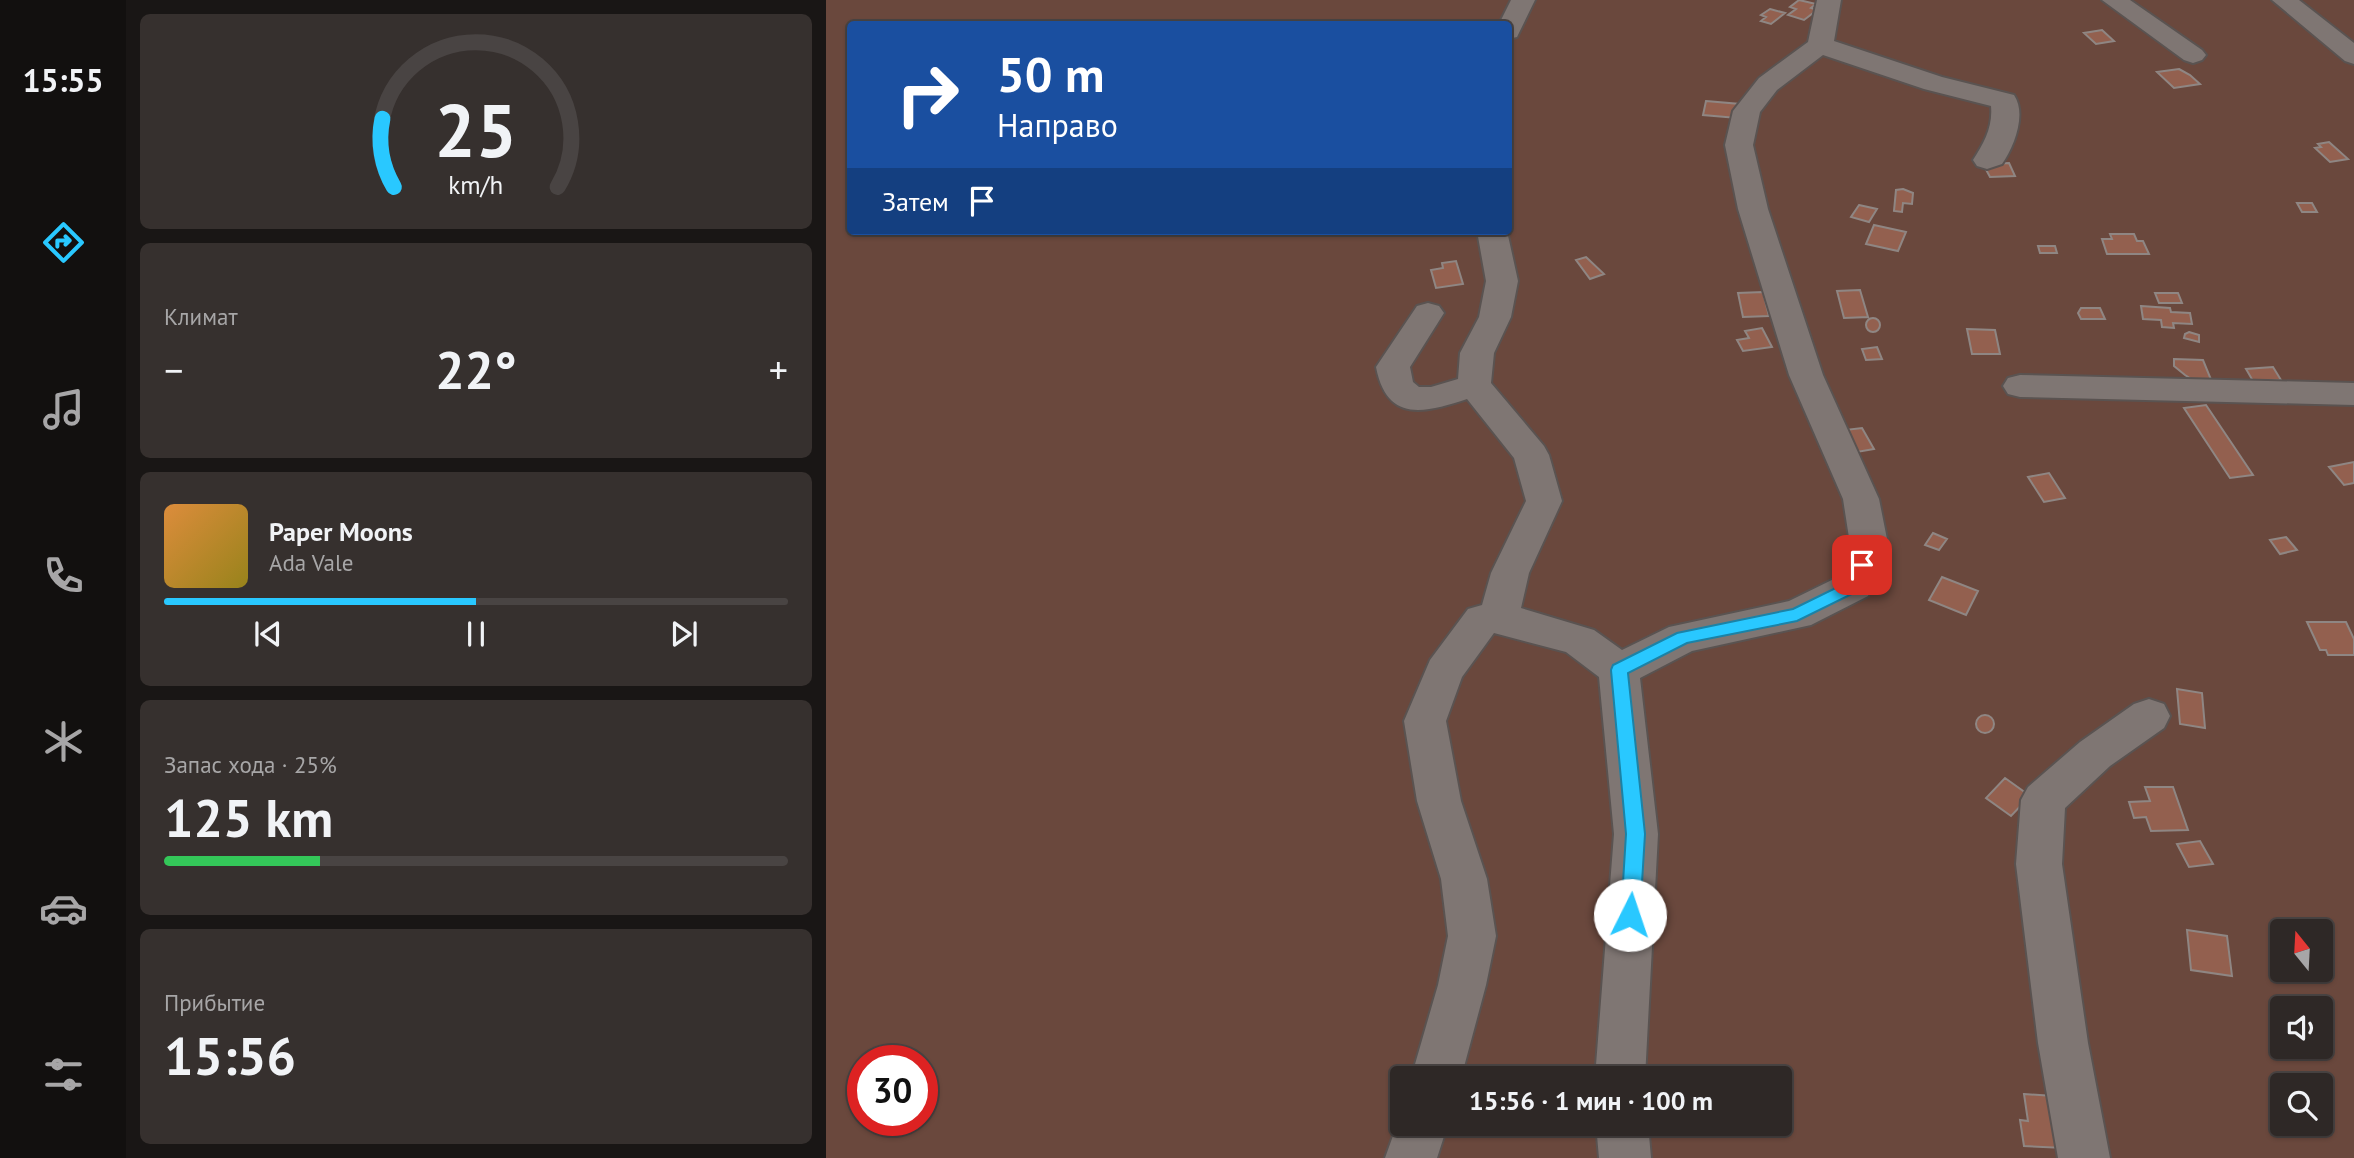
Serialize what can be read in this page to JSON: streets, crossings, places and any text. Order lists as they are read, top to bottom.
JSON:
{
  "north": "top",
  "page": {
    "tabs": "15:55",
    "turn": ["50 m", "Направо"],
    "then": "Затем",
    "tile": [
      "Климат",
      ["Запас хода · 25%", "125 km"],
      ["Прибытие", "15:56"]
    ],
    "heat": ["−", "22°", "+"],
    "song": ["Paper Moons", "Ada Vale"],
    "limit": "30",
    "trip": "15:56 · 1 мин · 100 m",
    "gauge": ["25", "km/h"]
  }
}
